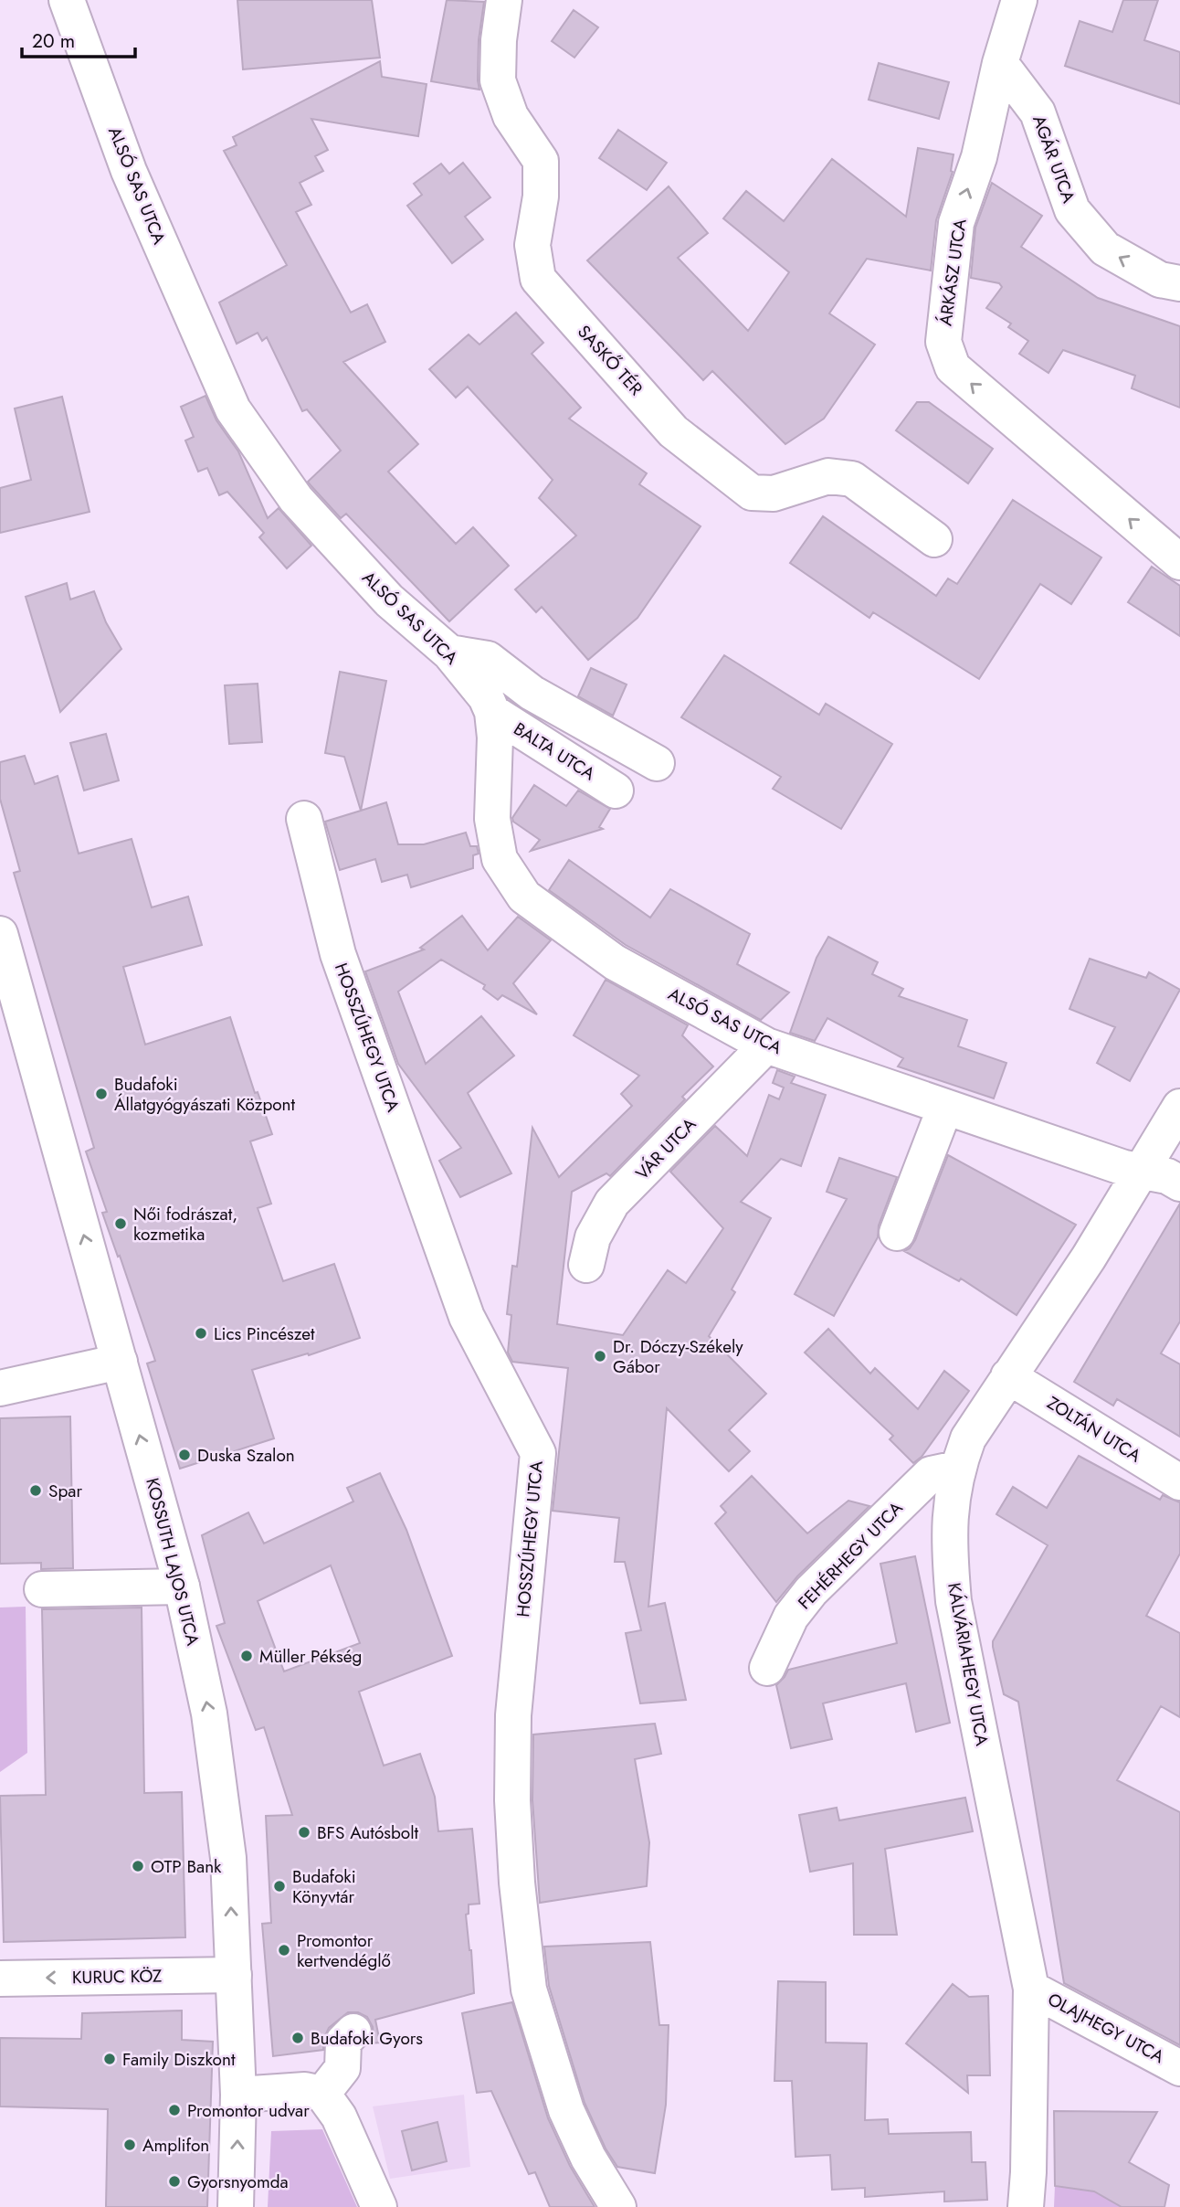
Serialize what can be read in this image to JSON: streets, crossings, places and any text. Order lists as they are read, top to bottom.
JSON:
{
  "streets": {
    "street": [
      "AGÁR UTCA",
      "ALSÓ SAS UTCA",
      "ÁRKÁSZ UTCA",
      "SASKŐ TÉR",
      "BALTA UTCA",
      "HOSSZÚHEGY UTCA",
      "VÁR UTCA",
      "ZOLTÁN UTCA",
      "FEHÉRHEGY UTCA",
      "KOSSUTH LAJOS UTCA",
      "KÁLVÁRIAHEGY UTCA",
      "KURUC KÖZ",
      "OLAJHEGY UTCA"
    ]
  },
  "crossings": [
    ["AGÁR UTCA", "ÁRKÁSZ UTCA"],
    ["ALSÓ SAS UTCA", "BALTA UTCA"],
    ["ALSÓ SAS UTCA", "VÁR UTCA"],
    ["ALSÓ SAS UTCA", "KÁLVÁRIAHEGY UTCA"],
    ["ZOLTÁN UTCA", "KÁLVÁRIAHEGY UTCA"],
    ["FEHÉRHEGY UTCA", "KÁLVÁRIAHEGY UTCA"],
    ["KOSSUTH LAJOS UTCA", "KURUC KÖZ"],
    ["KÁLVÁRIAHEGY UTCA", "OLAJHEGY UTCA"]
  ],
  "one_way": [
    "AGÁR UTCA",
    "ÁRKÁSZ UTCA",
    "KOSSUTH LAJOS UTCA",
    "KURUC KÖZ"
  ],
  "places": [
    "Budafoki Állatgyógyászati Központ",
    "Női fodrászat, kozmetika",
    "Lics Pincészet",
    "Dr. Dóczy-Székely Gábor",
    "Duska Szalon",
    "Spar",
    "Müller Pékség",
    "BFS Autósbolt",
    "OTP Bank",
    "Budafoki Könyvtár",
    "Promontor kertvendéglő",
    "Budafoki Gyors",
    "Family Diszkont",
    "Promontor udvar",
    "Amplifon",
    "Gyorsnyomda"
  ],
  "scale_bar": "20 m"
}
